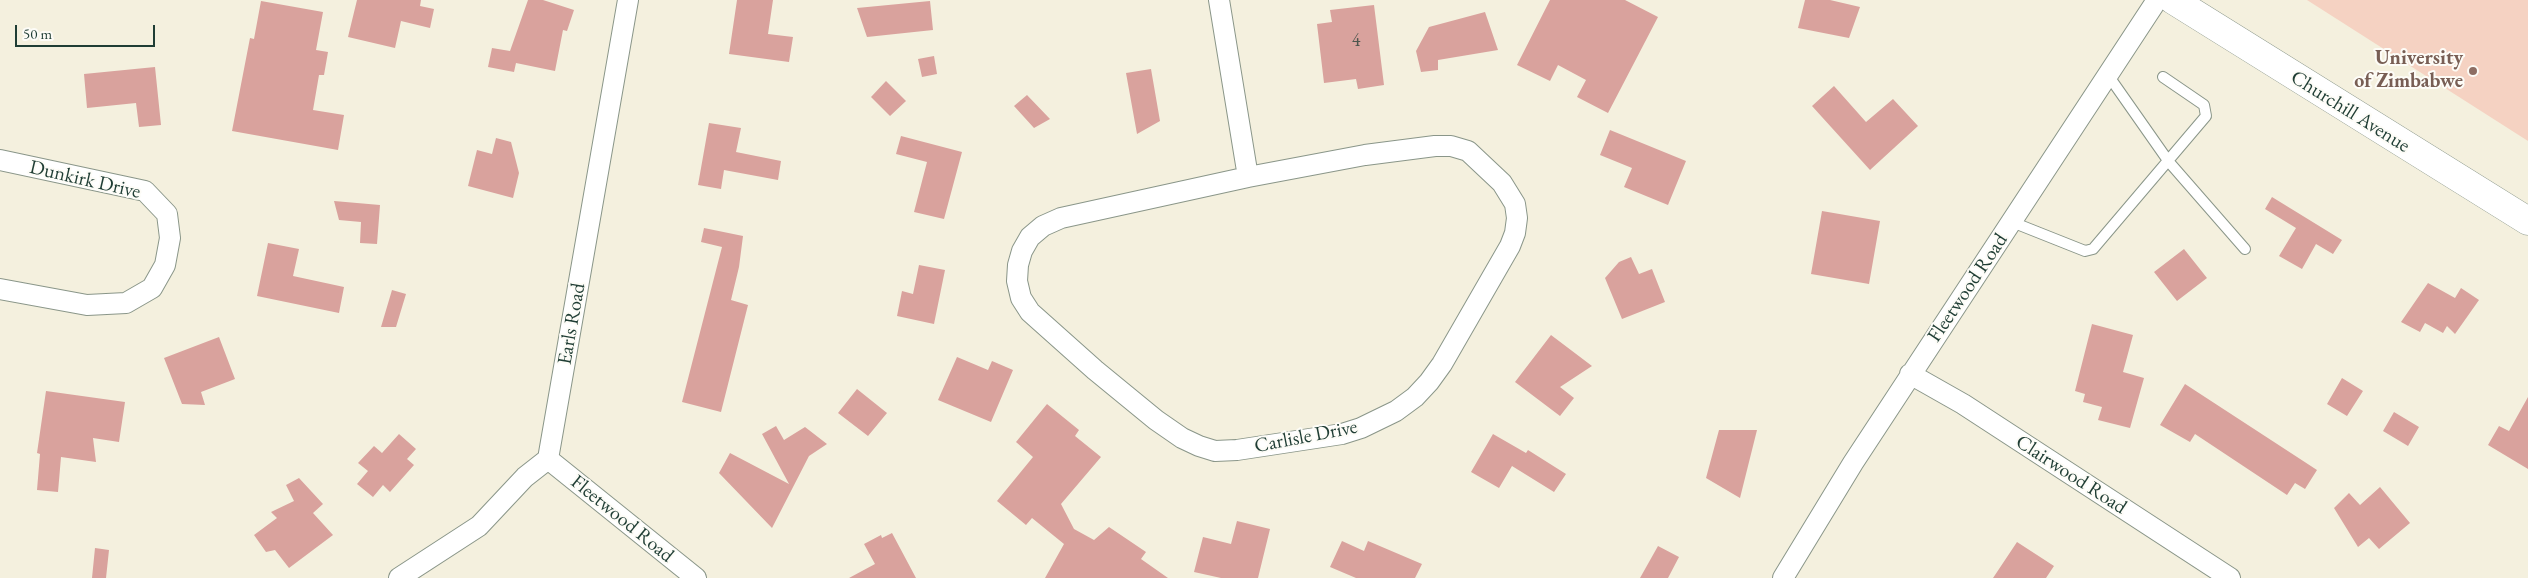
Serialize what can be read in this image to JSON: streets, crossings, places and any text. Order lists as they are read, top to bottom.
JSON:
{
  "streets": {
    "main road": ["Churchill Avenue"],
    "street": [
      "Dunkirk Drive",
      "Fleetwood Road",
      "Earls Road",
      "Carlisle Drive",
      "Clairwood Road"
    ]
  },
  "crossings": [
    ["Fleetwood Road", "Earls Road"],
    ["Fleetwood Road", "Clairwood Road"]
  ],
  "places": ["University of Zimbabwe"],
  "house_numbers": ["4"],
  "scale_bar": "50 m"
}
